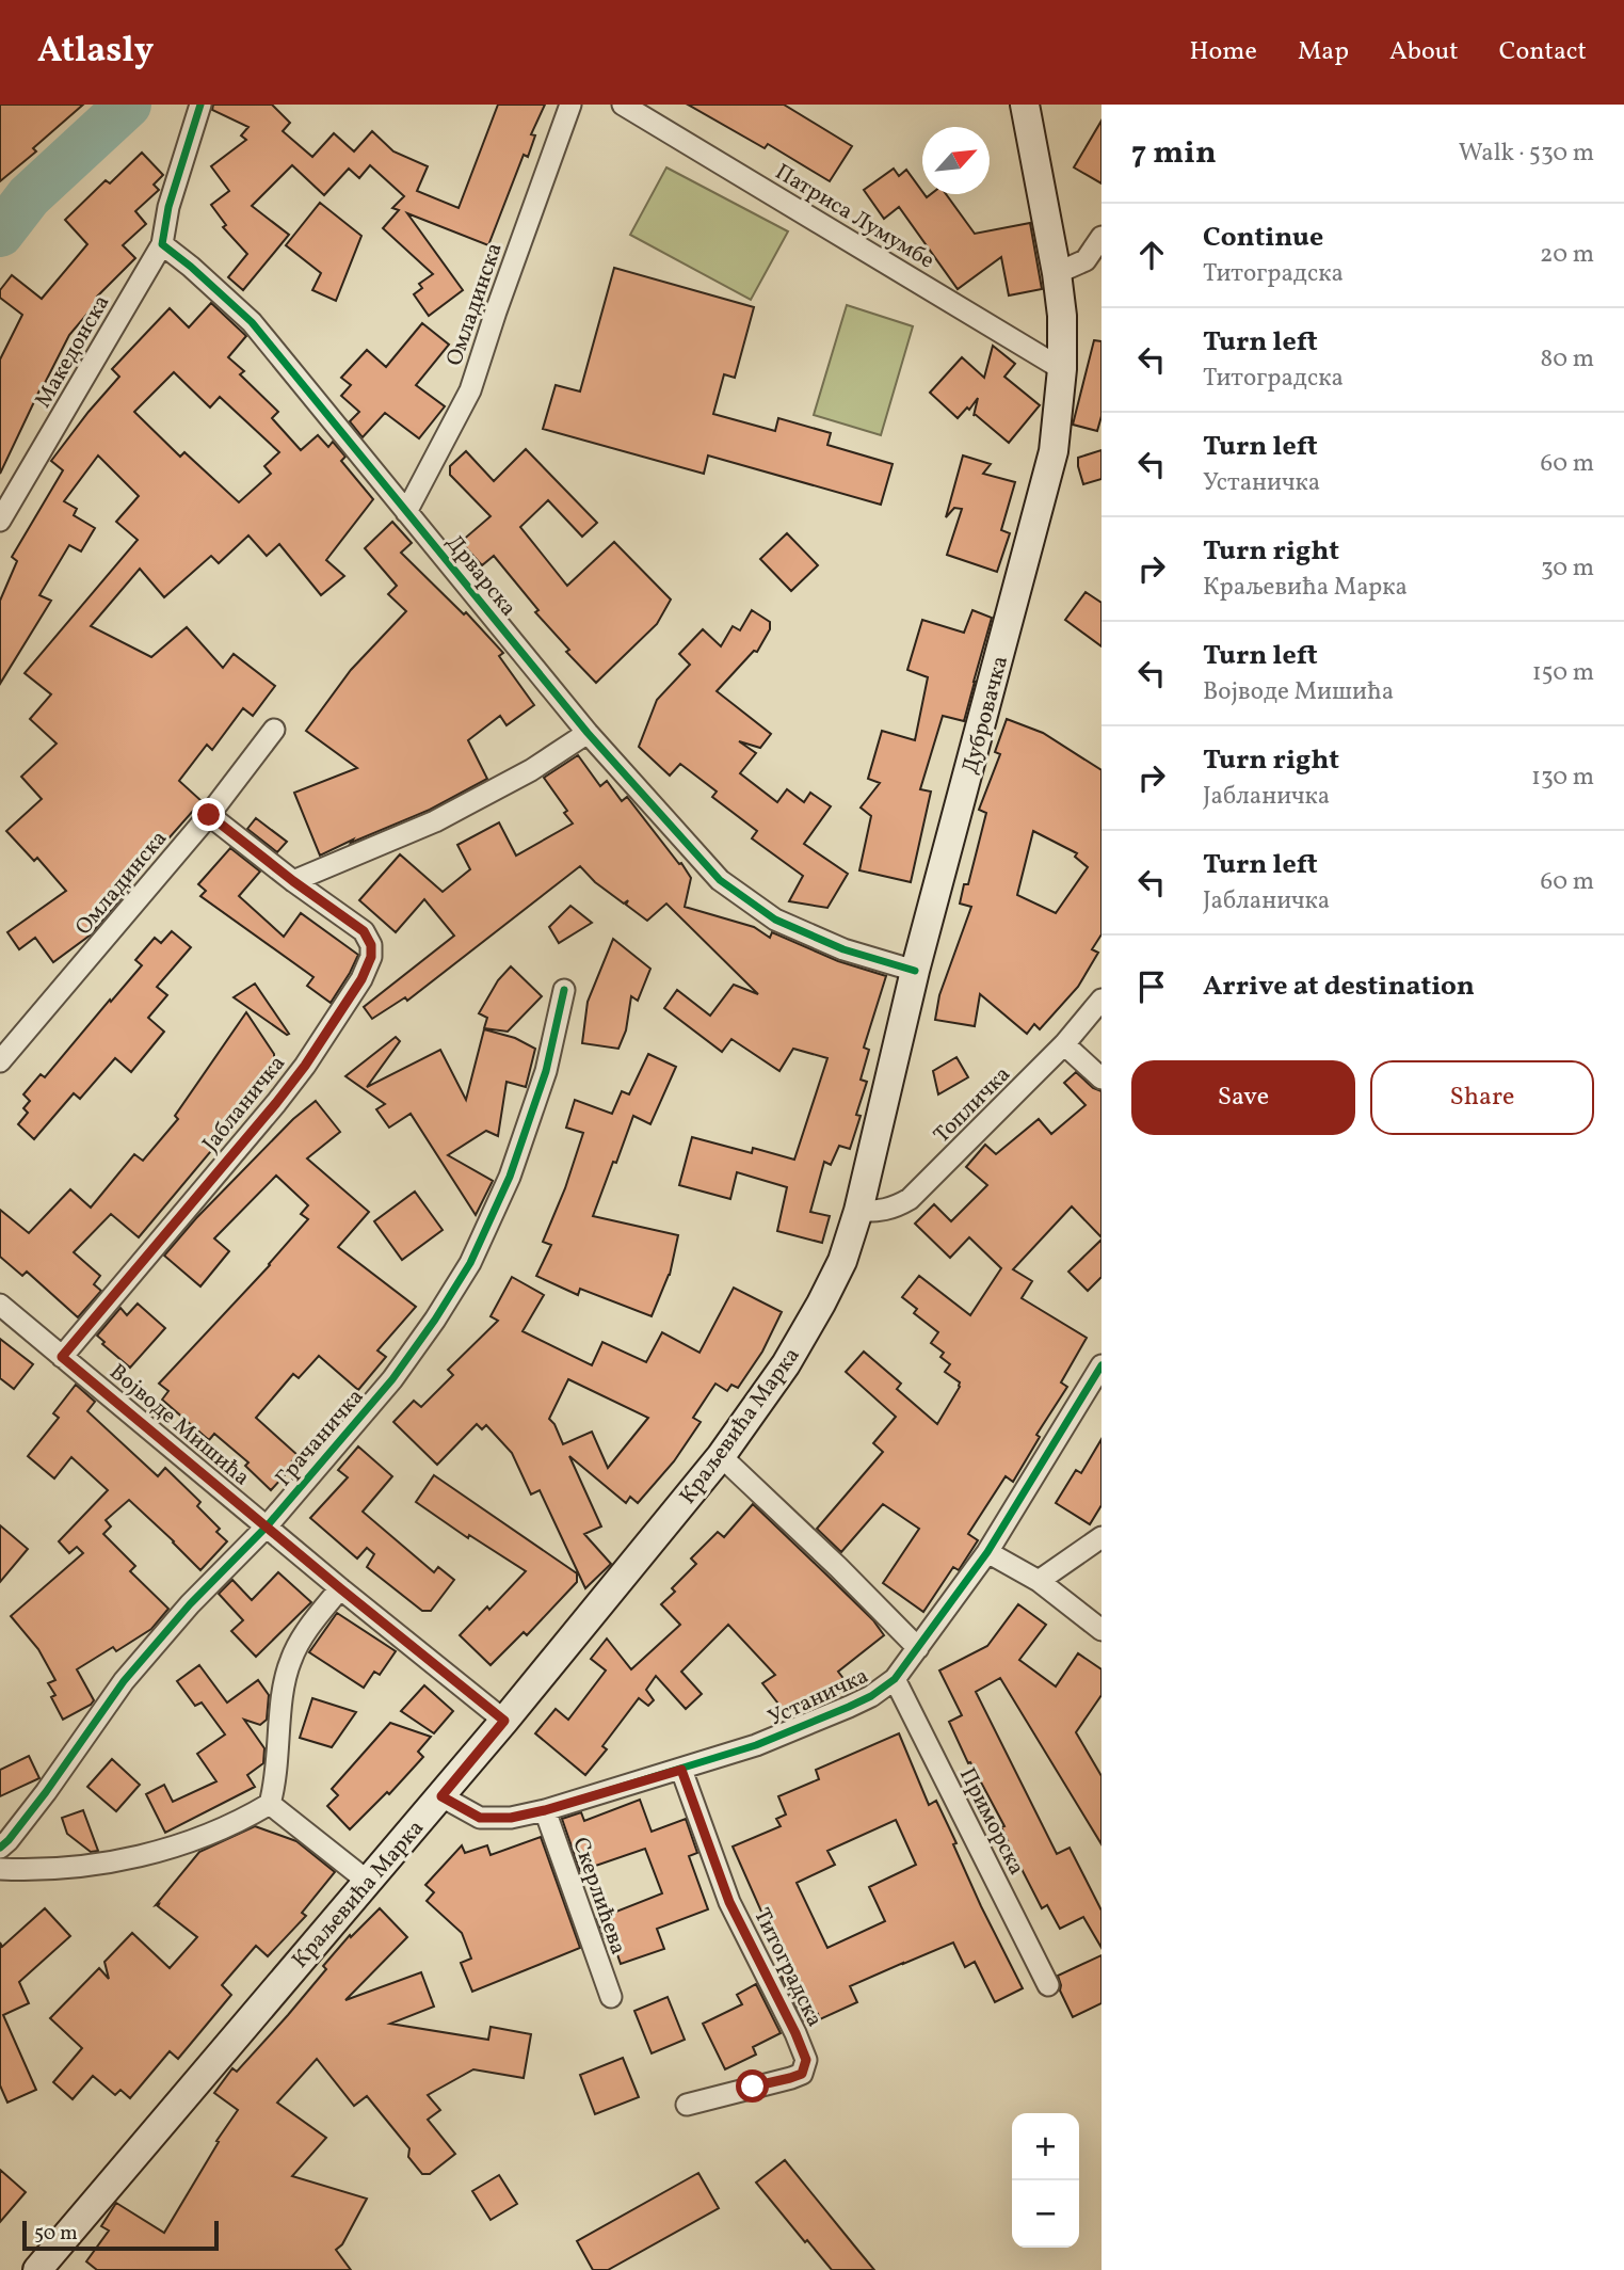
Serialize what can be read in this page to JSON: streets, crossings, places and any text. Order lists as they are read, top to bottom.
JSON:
{
  "streets": {
    "main road": ["Дубровачка", "Краљевића Марка"],
    "street": [
      "Патриса Лумумбе",
      "Омладинска",
      "Македонска",
      "Дрварска",
      "Јабланичка",
      "Топличка",
      "Војводе Мишића",
      "Грачаничка",
      "Устаничка",
      "Приморска",
      "Скерлићева",
      "Титоградска"
    ]
  },
  "crossings": [
    ["Патриса Лумумбе", "Дубровачка"],
    ["Омладинска", "Дрварска"],
    ["Омладинска", "Јабланичка"],
    ["Македонска", "Дрварска"],
    ["Дрварска", "Дубровачка"],
    ["Дубровачка", "Топличка"],
    ["Дубровачка", "Краљевића Марка"],
    ["Јабланичка", "Војводе Мишића"],
    ["Топличка", "Краљевића Марка"],
    ["Војводе Мишића", "Краљевића Марка"],
    ["Војводе Мишића", "Грачаничка"],
    ["Краљевића Марка", "Устаничка"],
    ["Устаничка", "Приморска"],
    ["Устаничка", "Скерлићева"],
    ["Устаничка", "Титоградска"]
  ],
  "scale_bar": "50 m",
  "north": "top right",
  "page": {
    "header": "Atlasly",
    "nav": [
      "Home",
      "Map",
      "About",
      "Contact"
    ],
    "heading": ["7 min", "Walk · 530 m"],
    "list": [
      ["Continue", "Титоградска", "20 m"],
      ["Turn left", "Титоградска", "80 m"],
      ["Turn left", "Устаничка", "60 m"],
      ["Turn right", "Краљевића Марка", "30 m"],
      ["Turn left", "Војводе Мишића", "150 m"],
      ["Turn right", "Јабланичка", "130 m"],
      ["Turn left", "Јабланичка", "60 m"],
      "Arrive at destination"
    ],
    "buttons": ["Save", "Share"],
    "map_buttons": ["+", "−"],
    "scale": "50 m"
  }
}
